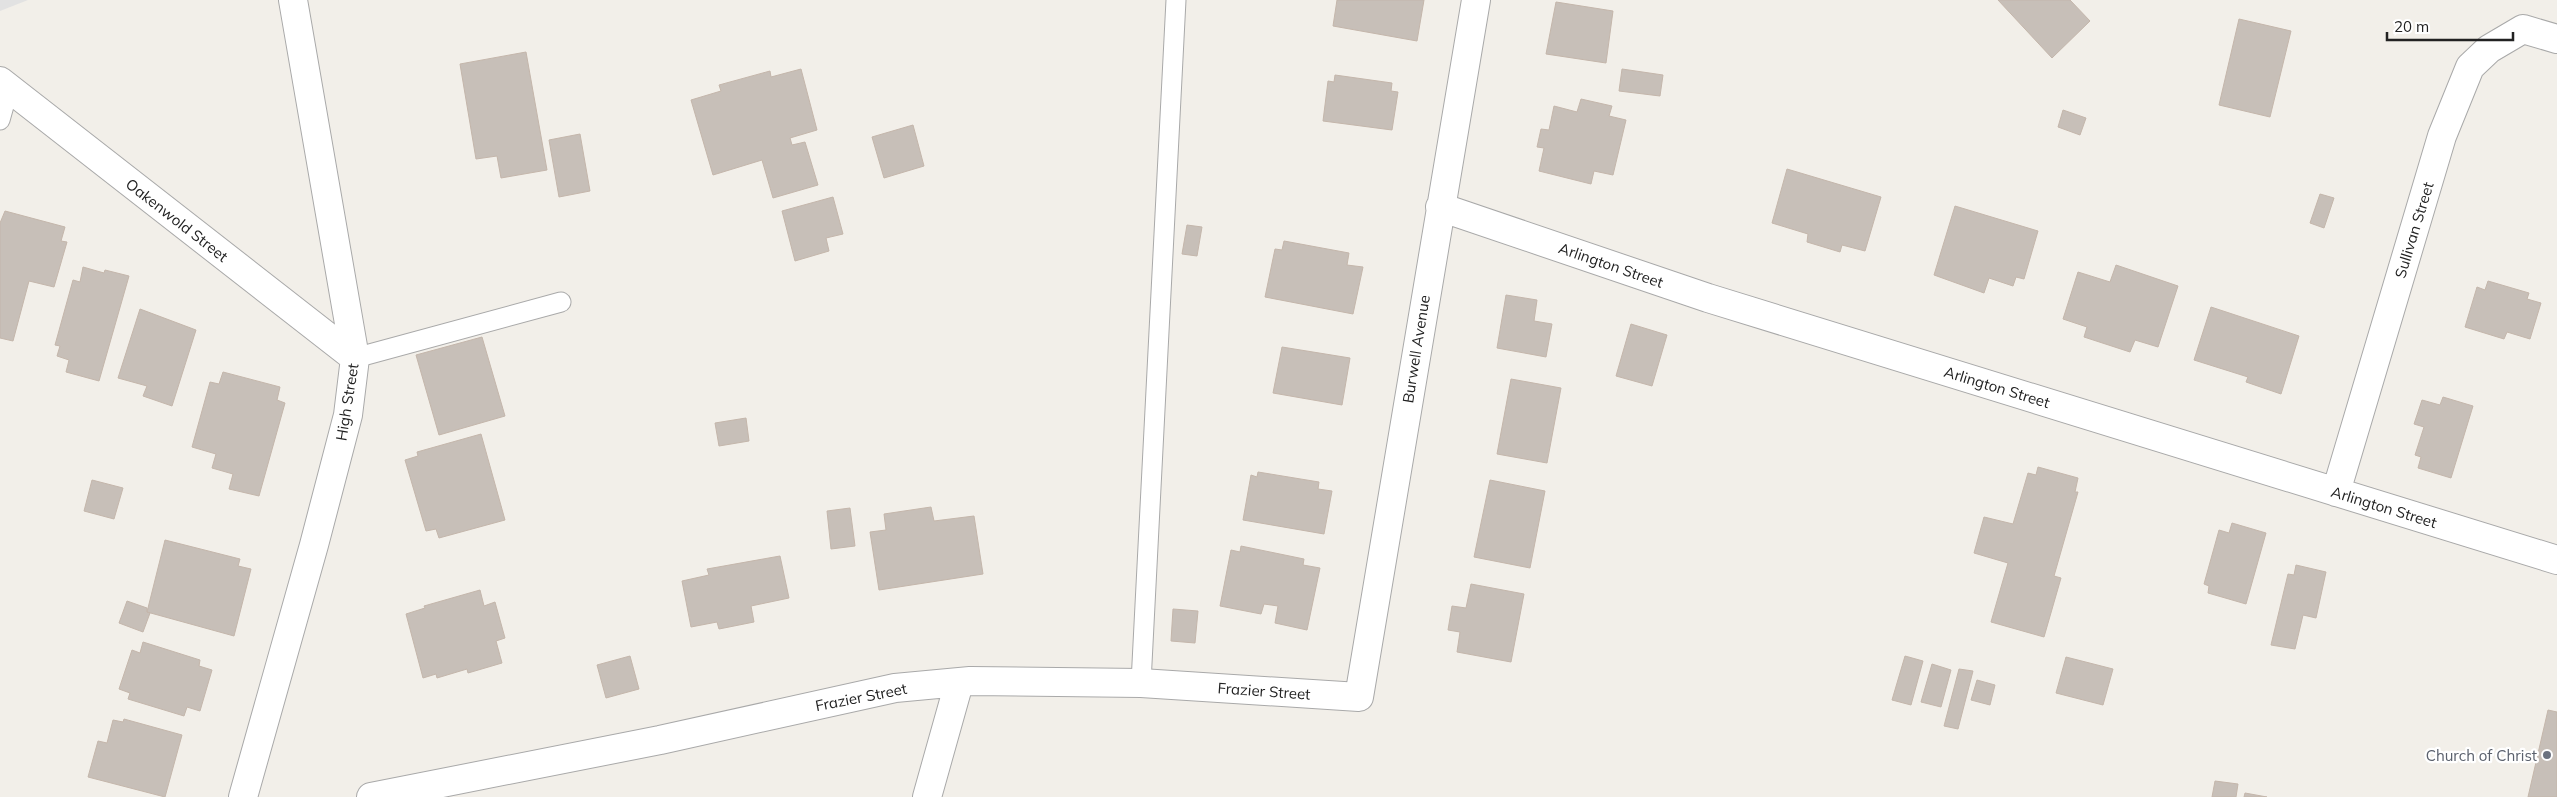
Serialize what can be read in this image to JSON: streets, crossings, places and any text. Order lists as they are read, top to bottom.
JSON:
{
  "streets": {
    "street": [
      "Oakenwold Street",
      "Sullivan Street",
      "Arlington Street",
      "Burwell Avenue",
      "High Street",
      "Frazier Street"
    ]
  },
  "crossings": [
    ["Oakenwold Street", "High Street"],
    ["Sullivan Street", "Arlington Street"],
    ["Arlington Street", "Burwell Avenue"],
    ["Burwell Avenue", "Frazier Street"]
  ],
  "places": ["Church of Christ"],
  "scale_bar": "20 m"
}
